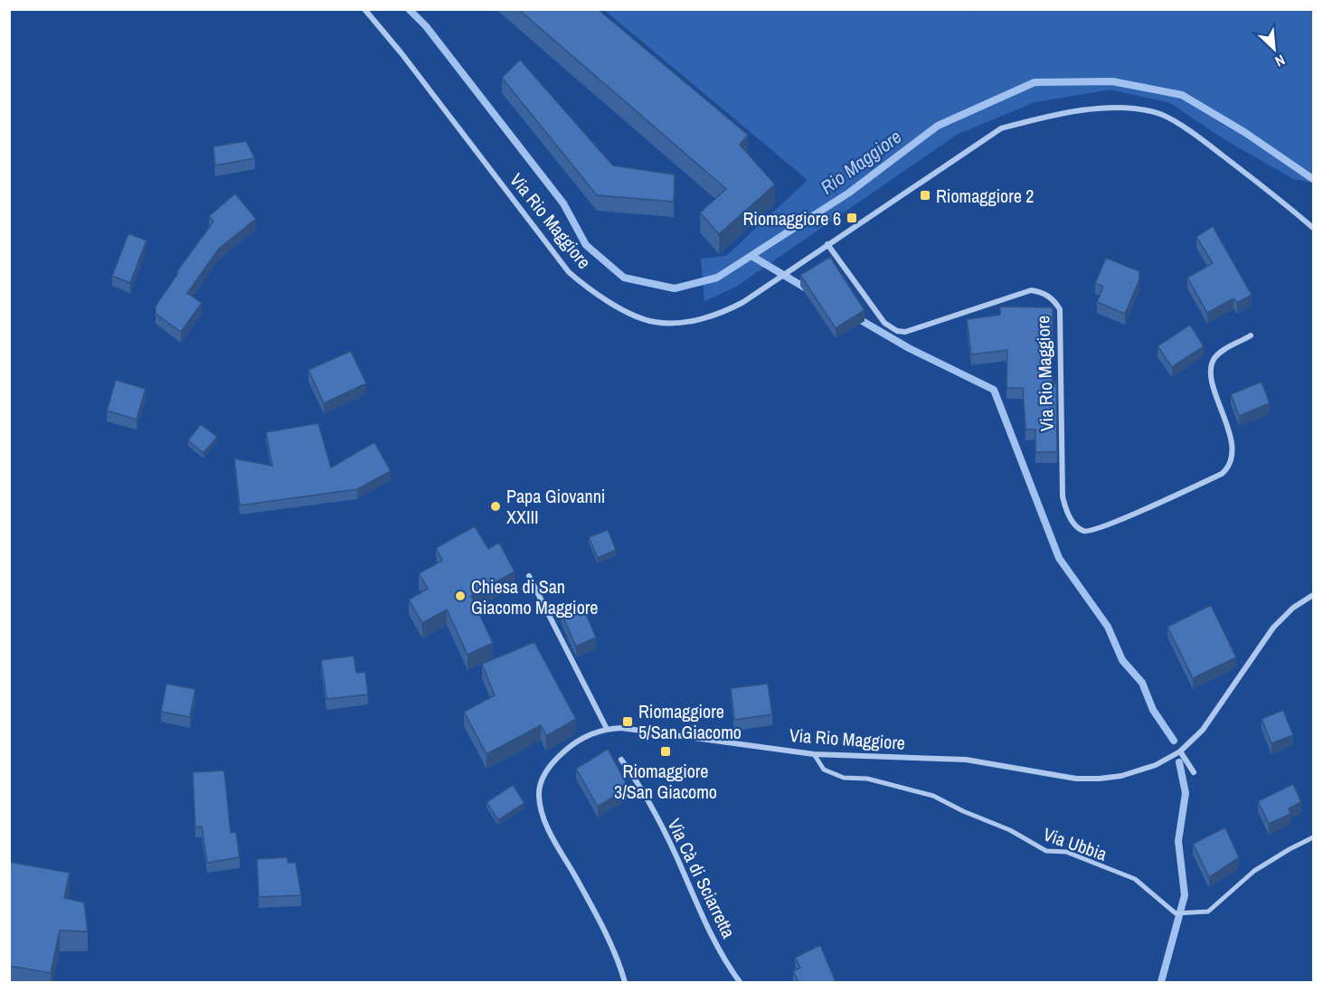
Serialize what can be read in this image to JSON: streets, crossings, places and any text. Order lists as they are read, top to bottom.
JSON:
{
  "streets": {
    "street": ["Via Rio Maggiore", "Via Ubbia", "Via Cà di Sciarretta"]
  },
  "crossings": [
    ["Via Rio Maggiore", "Via Ubbia"]
  ],
  "water": ["Rio Maggiore"],
  "places": {
    "transit": [
      "Riomaggiore 2",
      "Riomaggiore 6",
      "Riomaggiore 5/San Giacomo",
      "Riomaggiore 3/San Giacomo"
    ],
    "other": ["Papa Giovanni XXIII", "Chiesa di San Giacomo Maggiore"]
  },
  "north": "bottom right"
}
